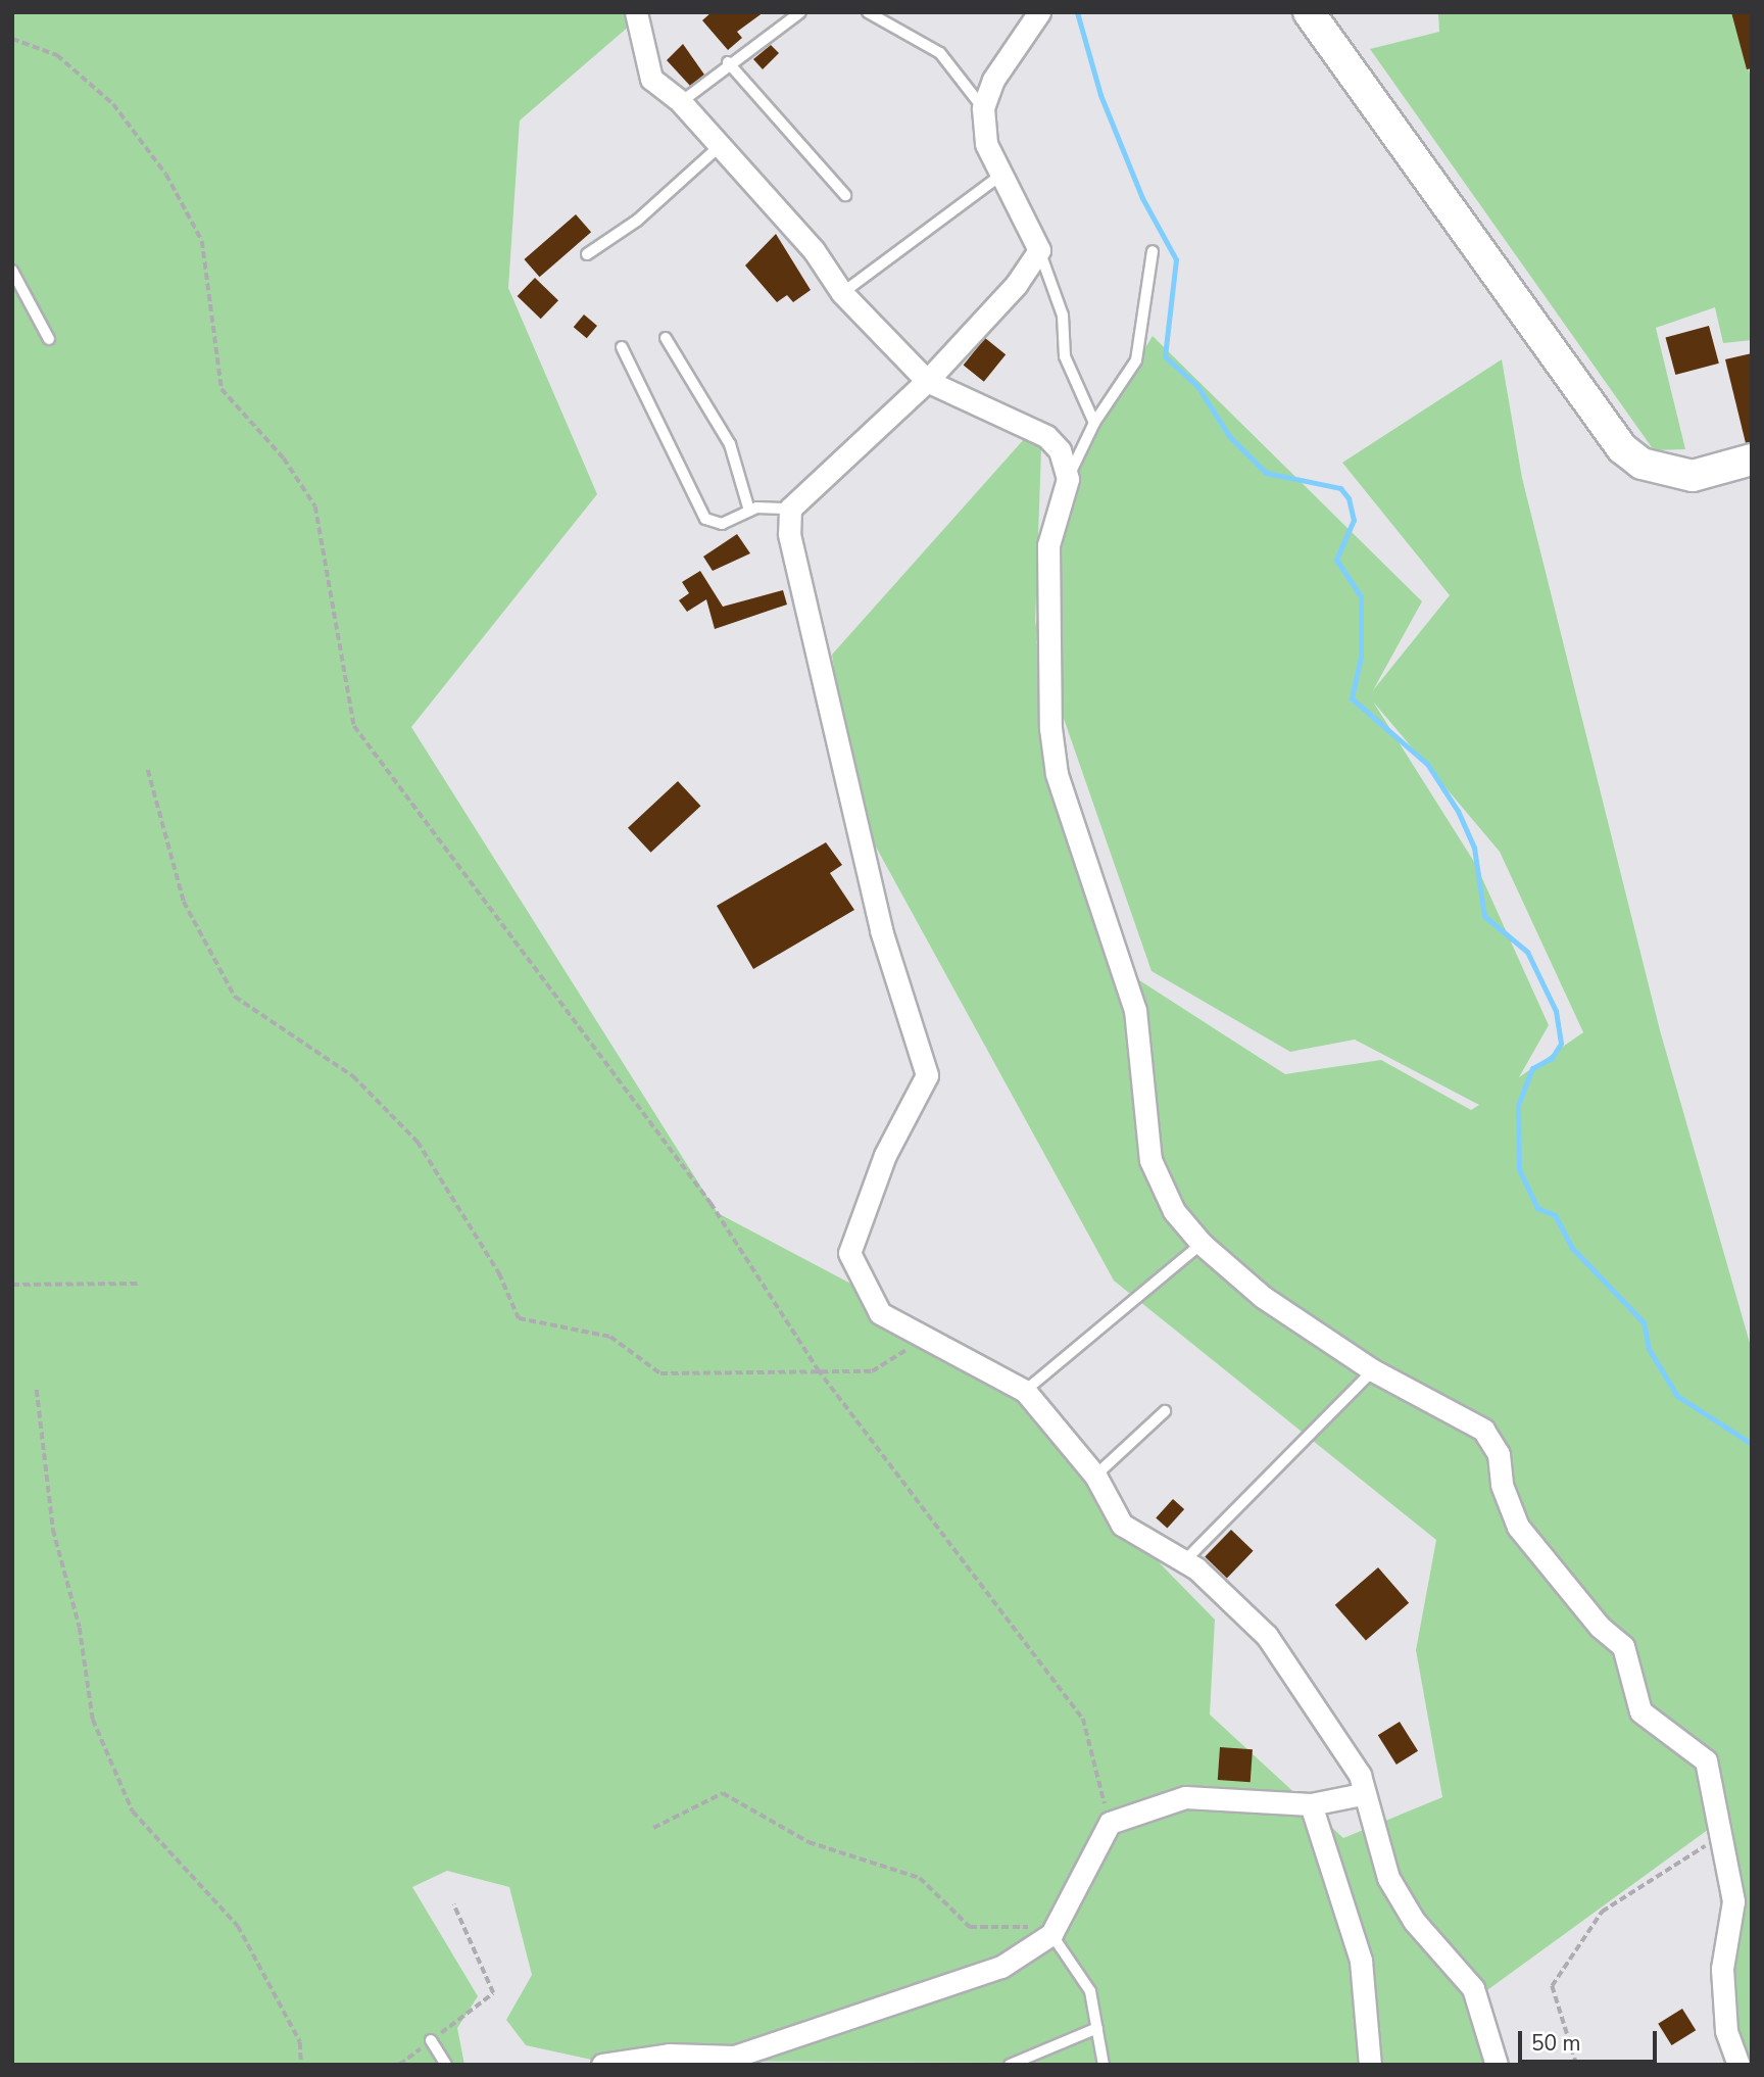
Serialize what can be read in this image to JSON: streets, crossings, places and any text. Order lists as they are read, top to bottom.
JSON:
{
  "scale_bar": "50 m"
}
